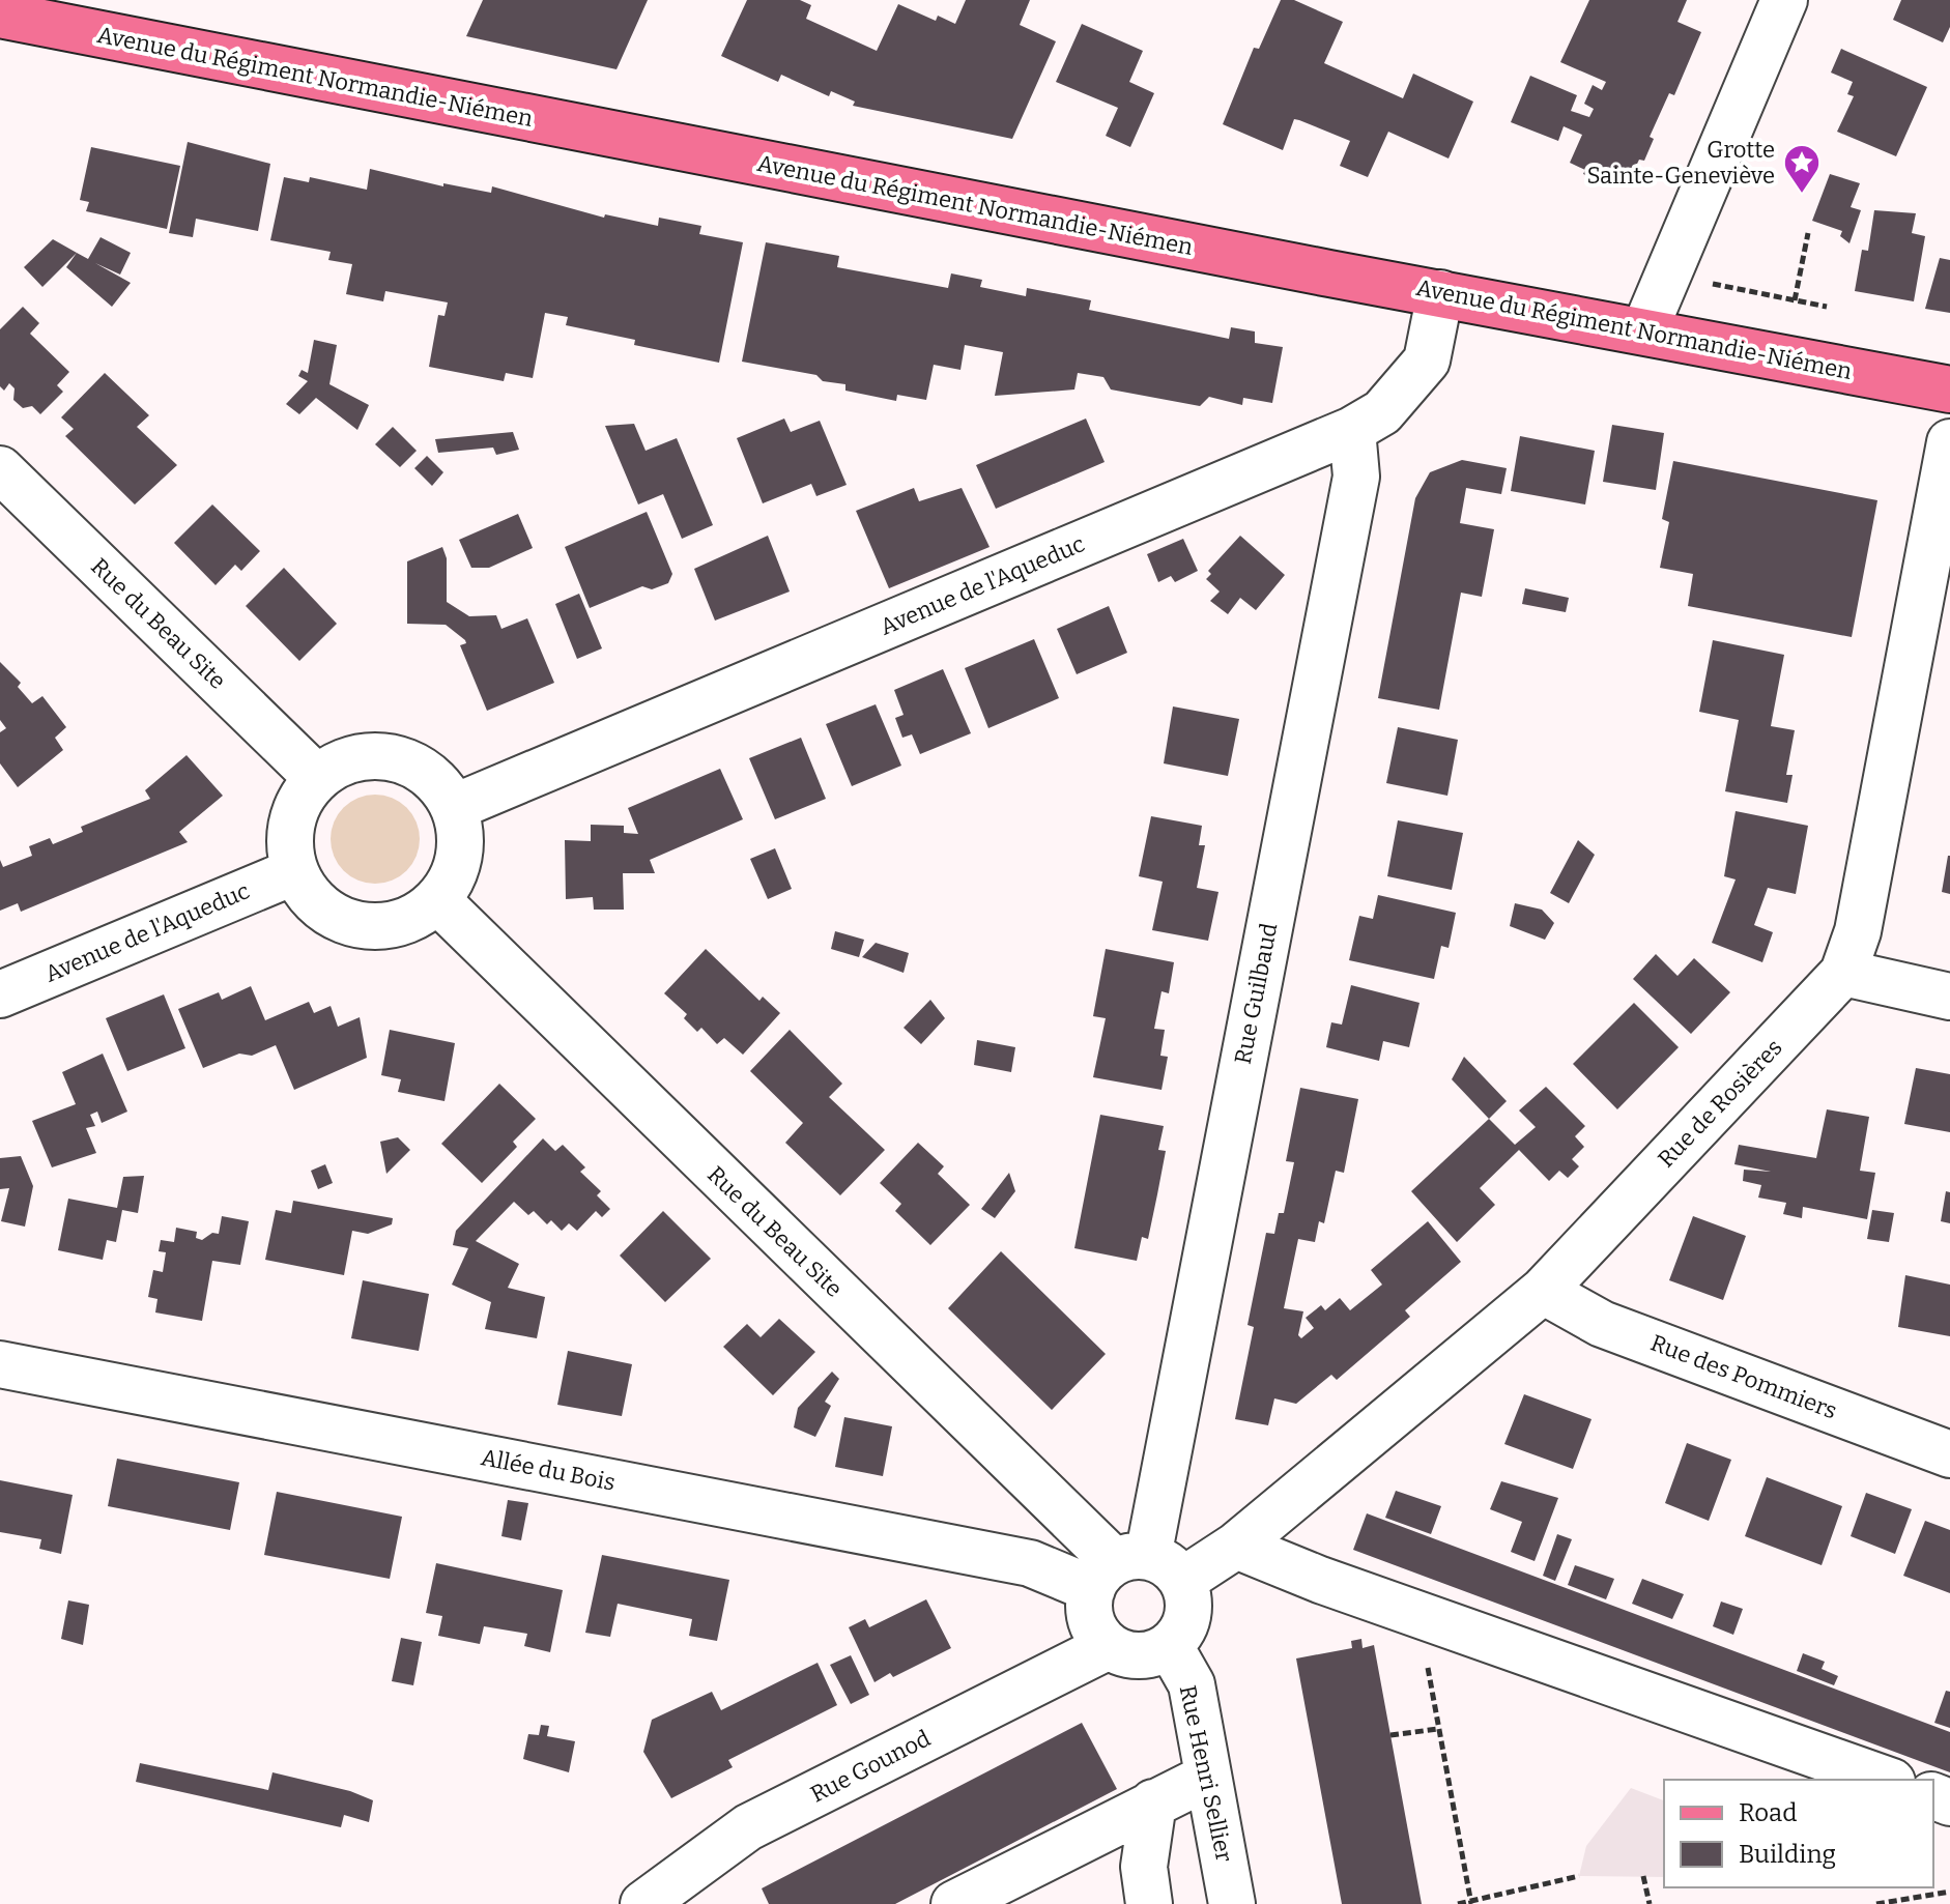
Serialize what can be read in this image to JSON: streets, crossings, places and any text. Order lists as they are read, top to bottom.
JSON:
{
  "streets": {
    "main road": ["Avenue du Régiment Normandie-Niémen"],
    "street": [
      "Avenue de l'Aqueduc",
      "Rue du Beau Site",
      "Rue Guilbaud",
      "Rue de Rosières",
      "Rue des Pommiers",
      "Allée du Bois",
      "Rue Gounod",
      "Rue Henri Sellier"
    ]
  },
  "crossings": [
    ["Avenue du Régiment Normandie-Niémen", "Avenue de l'Aqueduc"],
    ["Avenue de l'Aqueduc", "Rue du Beau Site"],
    ["Avenue de l'Aqueduc", "Rue Guilbaud"],
    ["Rue du Beau Site", "Rue Guilbaud"],
    ["Rue du Beau Site", "Rue de Rosières"],
    ["Rue du Beau Site", "Allée du Bois"],
    ["Rue du Beau Site", "Rue Gounod"],
    ["Rue du Beau Site", "Rue Henri Sellier"],
    ["Rue Guilbaud", "Rue de Rosières"],
    ["Rue Guilbaud", "Allée du Bois"],
    ["Rue Guilbaud", "Rue Gounod"],
    ["Rue Guilbaud", "Rue Henri Sellier"],
    ["Rue de Rosières", "Rue des Pommiers"],
    ["Rue de Rosières", "Allée du Bois"],
    ["Rue de Rosières", "Rue Gounod"],
    ["Rue de Rosières", "Rue Henri Sellier"],
    ["Allée du Bois", "Rue Gounod"],
    ["Allée du Bois", "Rue Henri Sellier"],
    ["Rue Gounod", "Rue Henri Sellier"]
  ],
  "places": {
    "place": ["Grotte Sainte-Geneviève"]
  },
  "legend": ["Road", "Building"]
}
